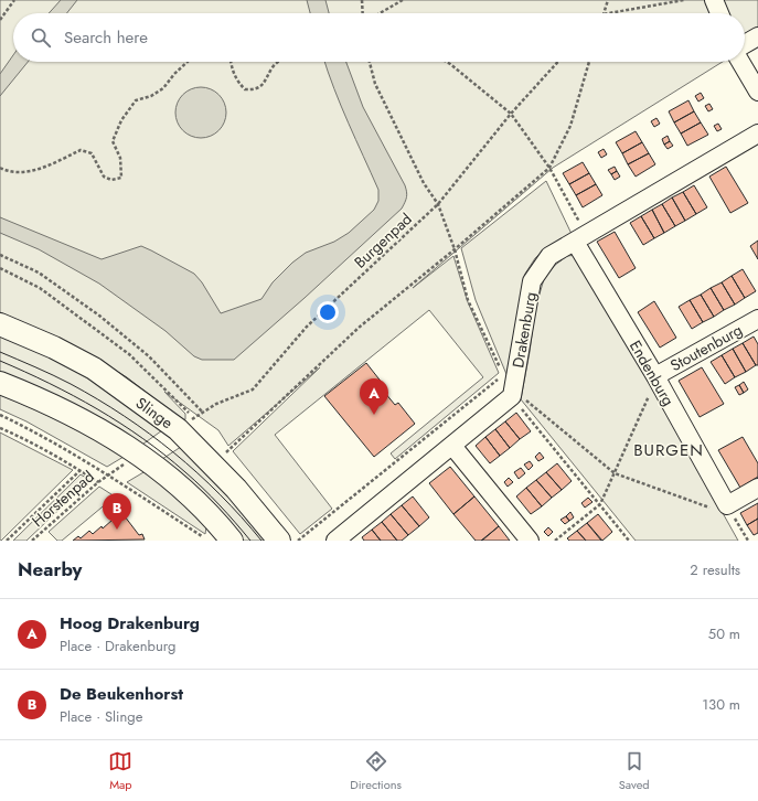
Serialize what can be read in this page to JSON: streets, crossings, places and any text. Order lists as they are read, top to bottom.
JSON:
{
  "streets": {
    "main road": ["Slinge"],
    "street": ["Drakenburg", "Stoutenburg", "Endenburg"],
    "path": ["Burgenpad", "Horstenpad"]
  },
  "crossings": [
    ["Burgenpad", "Slinge"],
    ["Drakenburg", "Endenburg"],
    ["Stoutenburg", "Endenburg"]
  ],
  "districts": ["BURGEN"],
  "page": {
    "search": "Search here",
    "pins": ["A", "B"],
    "heading": ["Nearby", "2 results"],
    "list": [
      {
        "mark": "A",
        "name": "Hoog Drakenburg",
        "note": "Place · Drakenburg",
        "value": "50 m"
      },
      {
        "mark": "B",
        "name": "De Beukenhorst",
        "note": "Place · Slinge",
        "value": "130 m"
      }
    ],
    "nav": ["Map", "Directions", "Saved"]
  }
}
